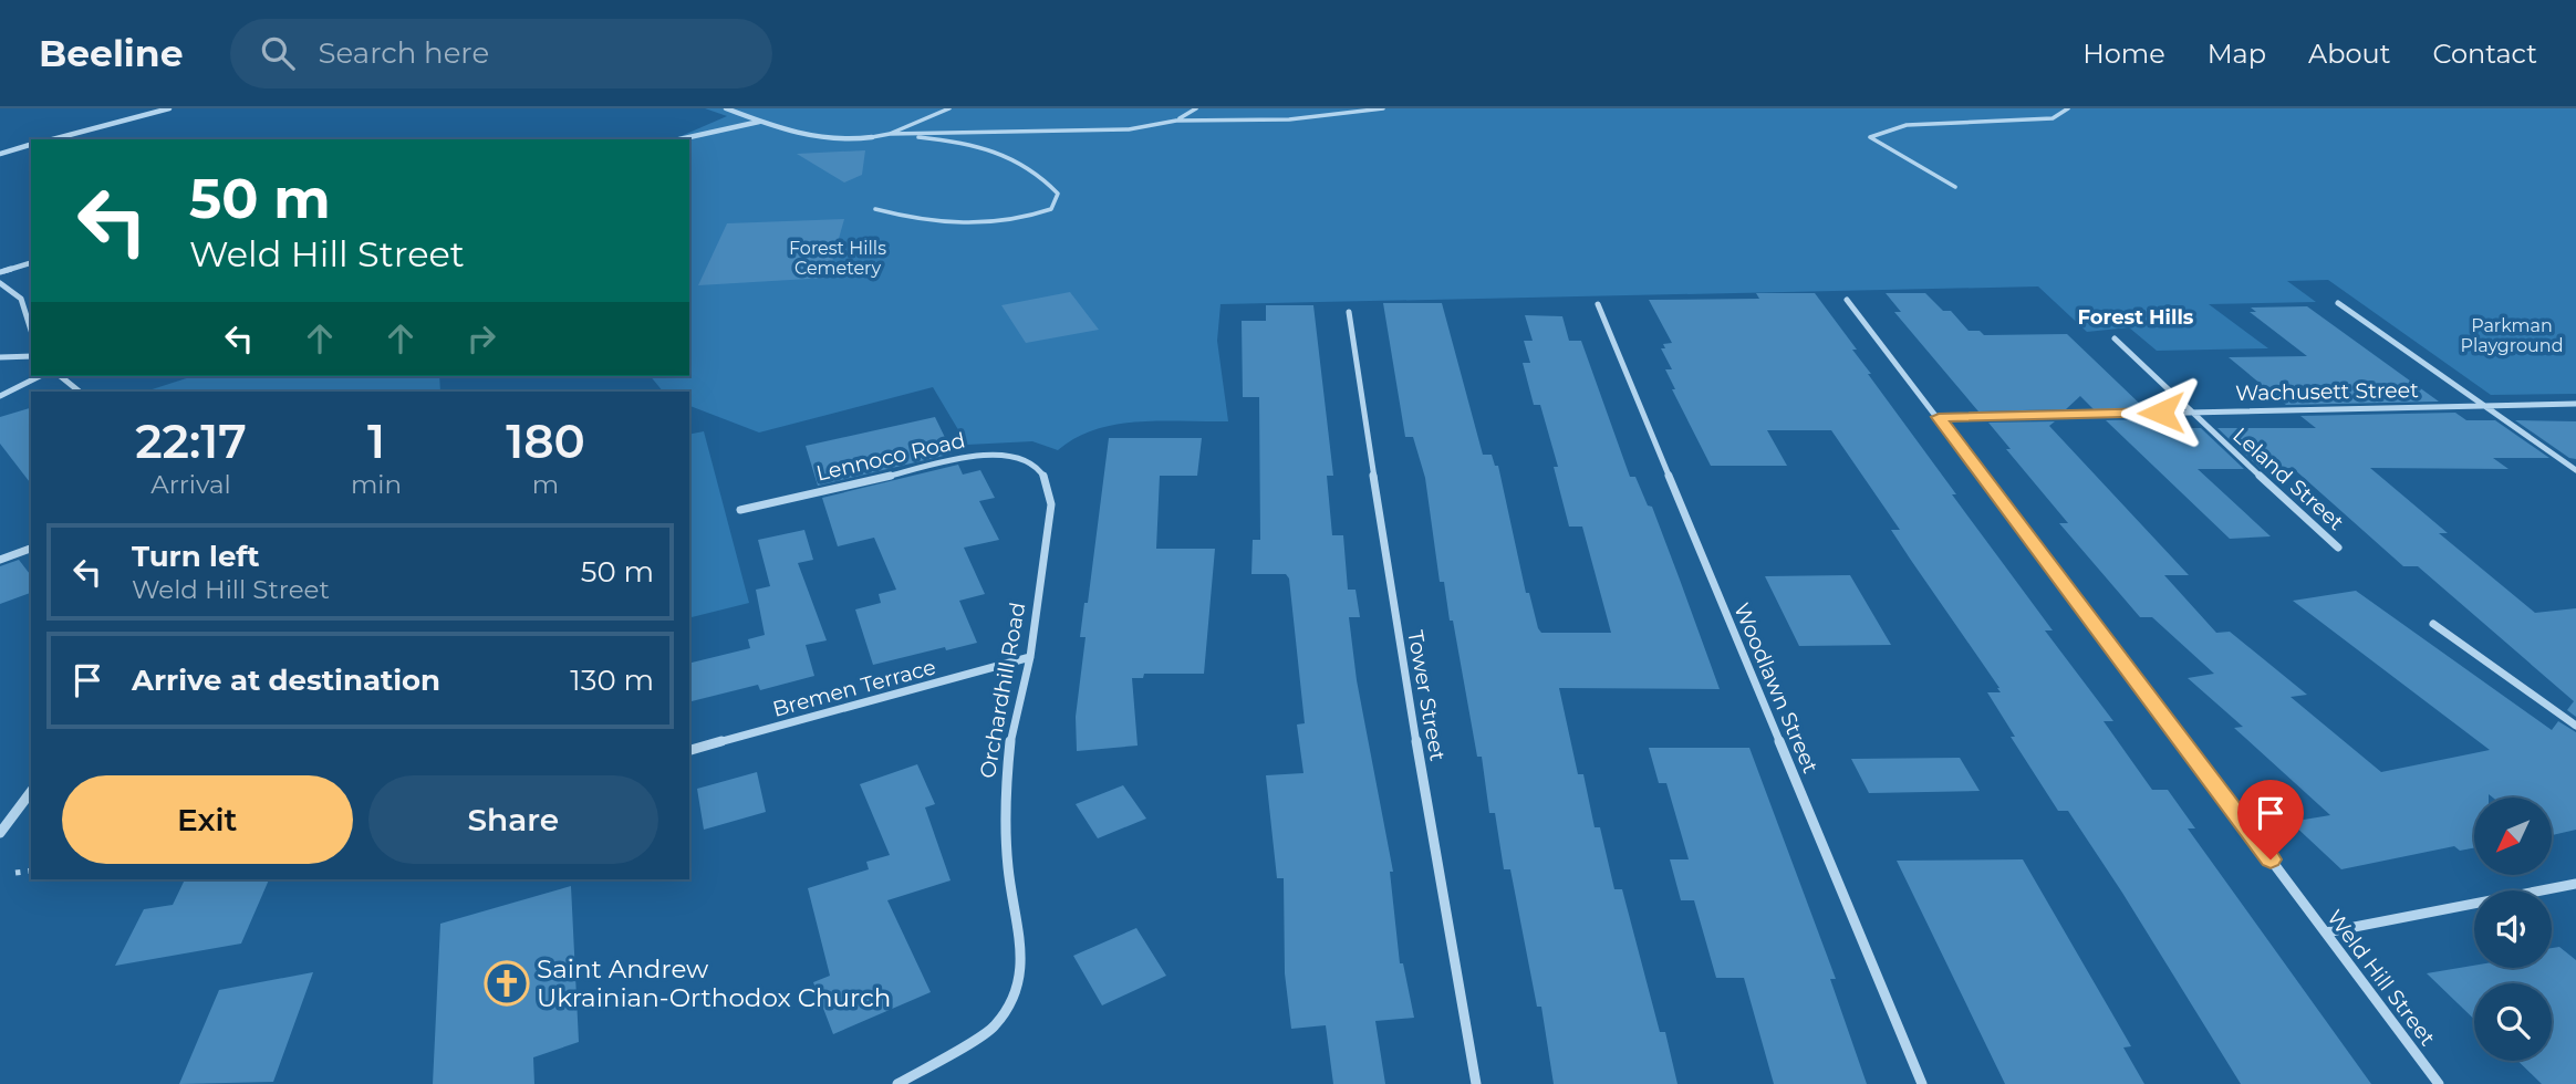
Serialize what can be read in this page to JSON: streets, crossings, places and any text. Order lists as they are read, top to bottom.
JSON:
{
  "streets": {
    "street": [
      "Wachusett Street",
      "Lennoco Road",
      "Leland Street",
      "Bremen Terrace",
      "Woodlawn Street",
      "Orchardhill Road",
      "Tower Street",
      "Weld Hill Street"
    ]
  },
  "crossings": [
    ["Wachusett Street", "Leland Street"],
    ["Wachusett Street", "Weld Hill Street"],
    ["Lennoco Road", "Orchardhill Road"],
    ["Bremen Terrace", "Orchardhill Road"]
  ],
  "districts": ["Forest Hills"],
  "parks": ["Forest Hills Cemetery", "Parkman Playground"],
  "places": {
    "church": ["Saint Andrew Ukrainian-Orthodox Church"]
  },
  "north": "bottom left",
  "page": {
    "header": "Beeline",
    "search": "Search here",
    "nav": [
      "Home",
      "Map",
      "About",
      "Contact"
    ],
    "turn": ["50 m", "Weld Hill Street"],
    "eta": [
      "22:17",
      "Arrival",
      "1",
      "min",
      "180",
      "m"
    ],
    "list": [
      {
        "name": "Turn left",
        "note": "Weld Hill Street",
        "value": "50 m"
      },
      {
        "name": "Arrive at destination",
        "value": "130 m"
      }
    ],
    "buttons": ["Exit", "Share"]
  }
}
